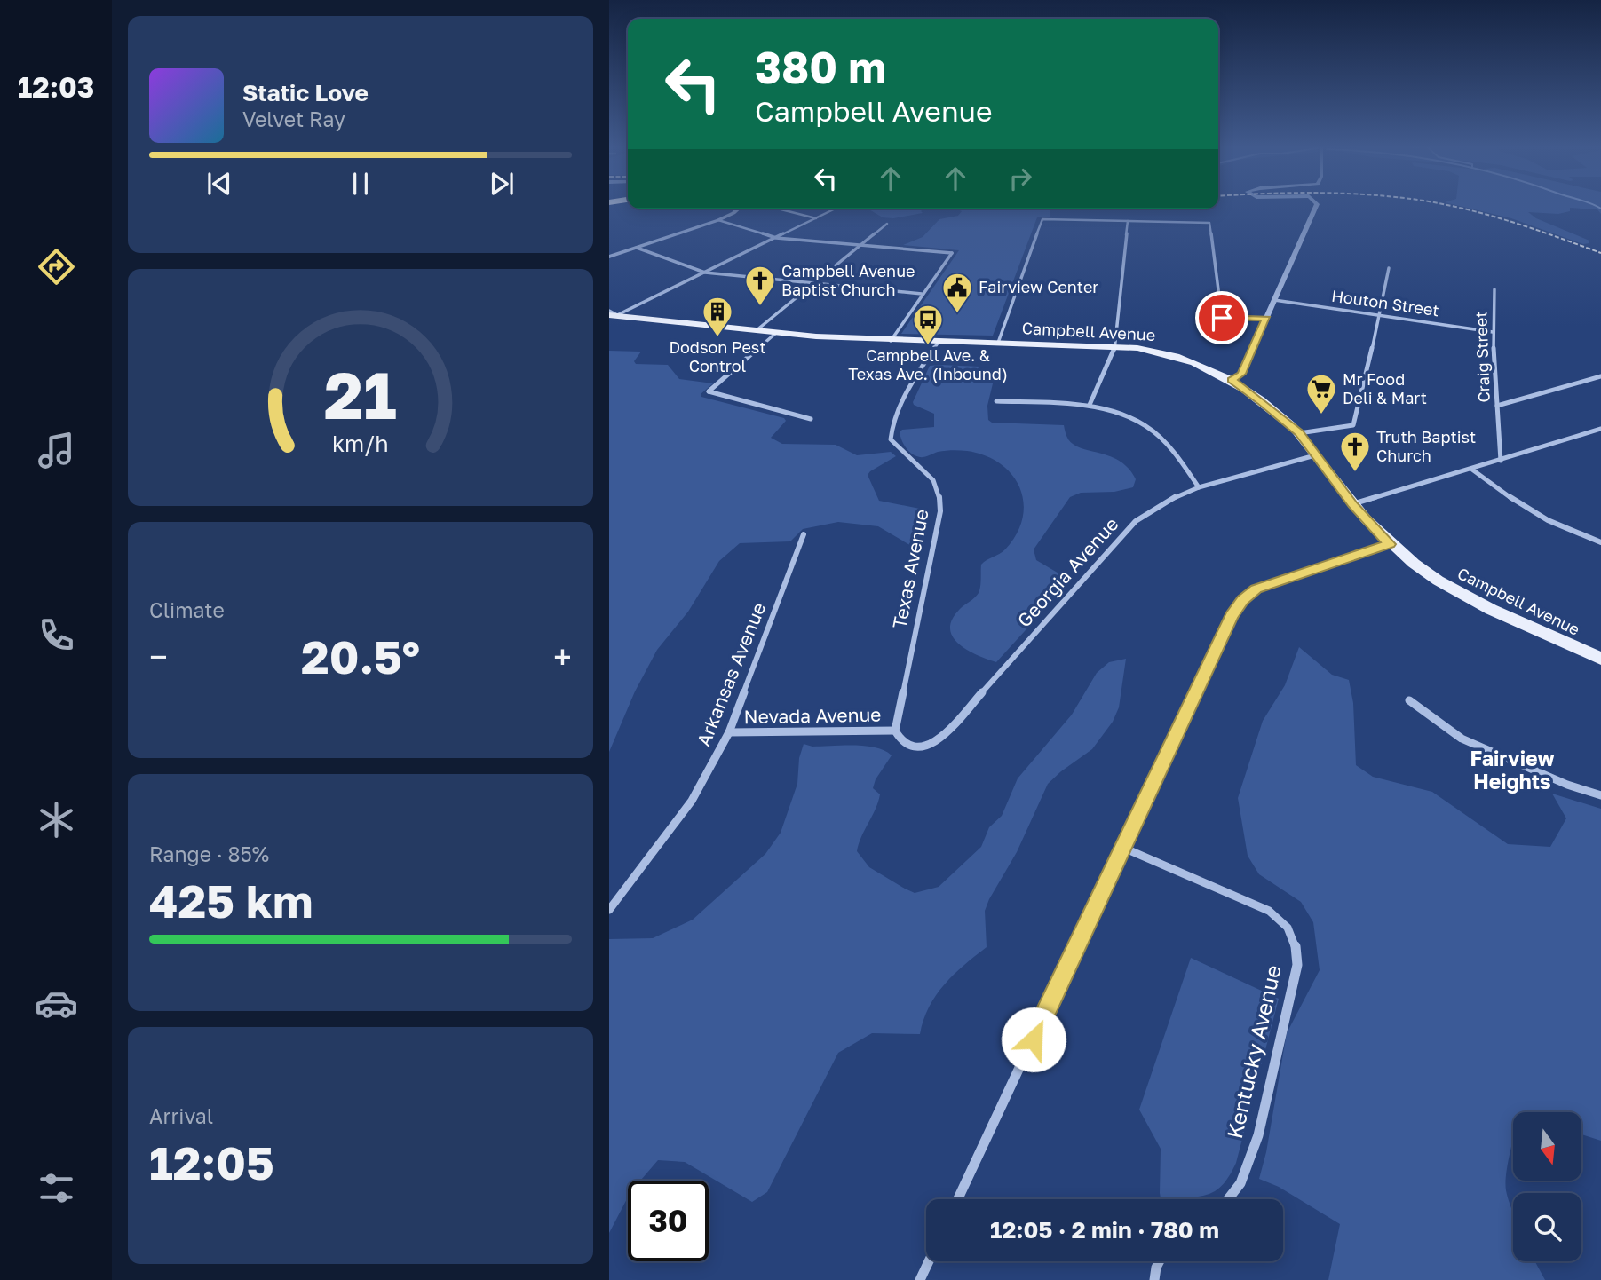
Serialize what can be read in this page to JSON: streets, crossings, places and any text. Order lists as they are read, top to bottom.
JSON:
{
  "streets": {
    "main road": ["Campbell Avenue"],
    "street": [
      "Houton Street",
      "Craig Street",
      "Texas Avenue",
      "Georgia Avenue",
      "Arkansas Avenue",
      "Nevada Avenue",
      "Kentucky Avenue"
    ]
  },
  "crossings": [
    ["Houton Street", "Craig Street"],
    ["Campbell Avenue", "Texas Avenue"],
    ["Campbell Avenue", "Georgia Avenue"],
    ["Texas Avenue", "Georgia Avenue"],
    ["Texas Avenue", "Nevada Avenue"],
    ["Georgia Avenue", "Nevada Avenue"],
    ["Arkansas Avenue", "Nevada Avenue"]
  ],
  "districts": ["Fairview Heights"],
  "places": {
    "church": ["Campbell Avenue Baptist Church", "Truth Baptist Church"],
    "public building": ["Fairview Center"],
    "building": ["Dodson Pest Control"],
    "bus stop": ["Campbell Ave. & Texas Ave. (Inbound)"],
    "supermarket": ["Mr Food Deli & Mart"]
  },
  "north": "bottom",
  "page": {
    "tabs": "12:03",
    "turn": ["380 m", "Campbell Avenue"],
    "song": ["Static Love", "Velvet Ray"],
    "tile": [
      "Climate",
      ["Range · 85%", "425 km"],
      ["Arrival", "12:05"]
    ],
    "heat": ["−", "20.5°", "+"],
    "limit": "30",
    "trip": "12:05 · 2 min · 780 m",
    "gauge": ["21", "km/h"]
  }
}
